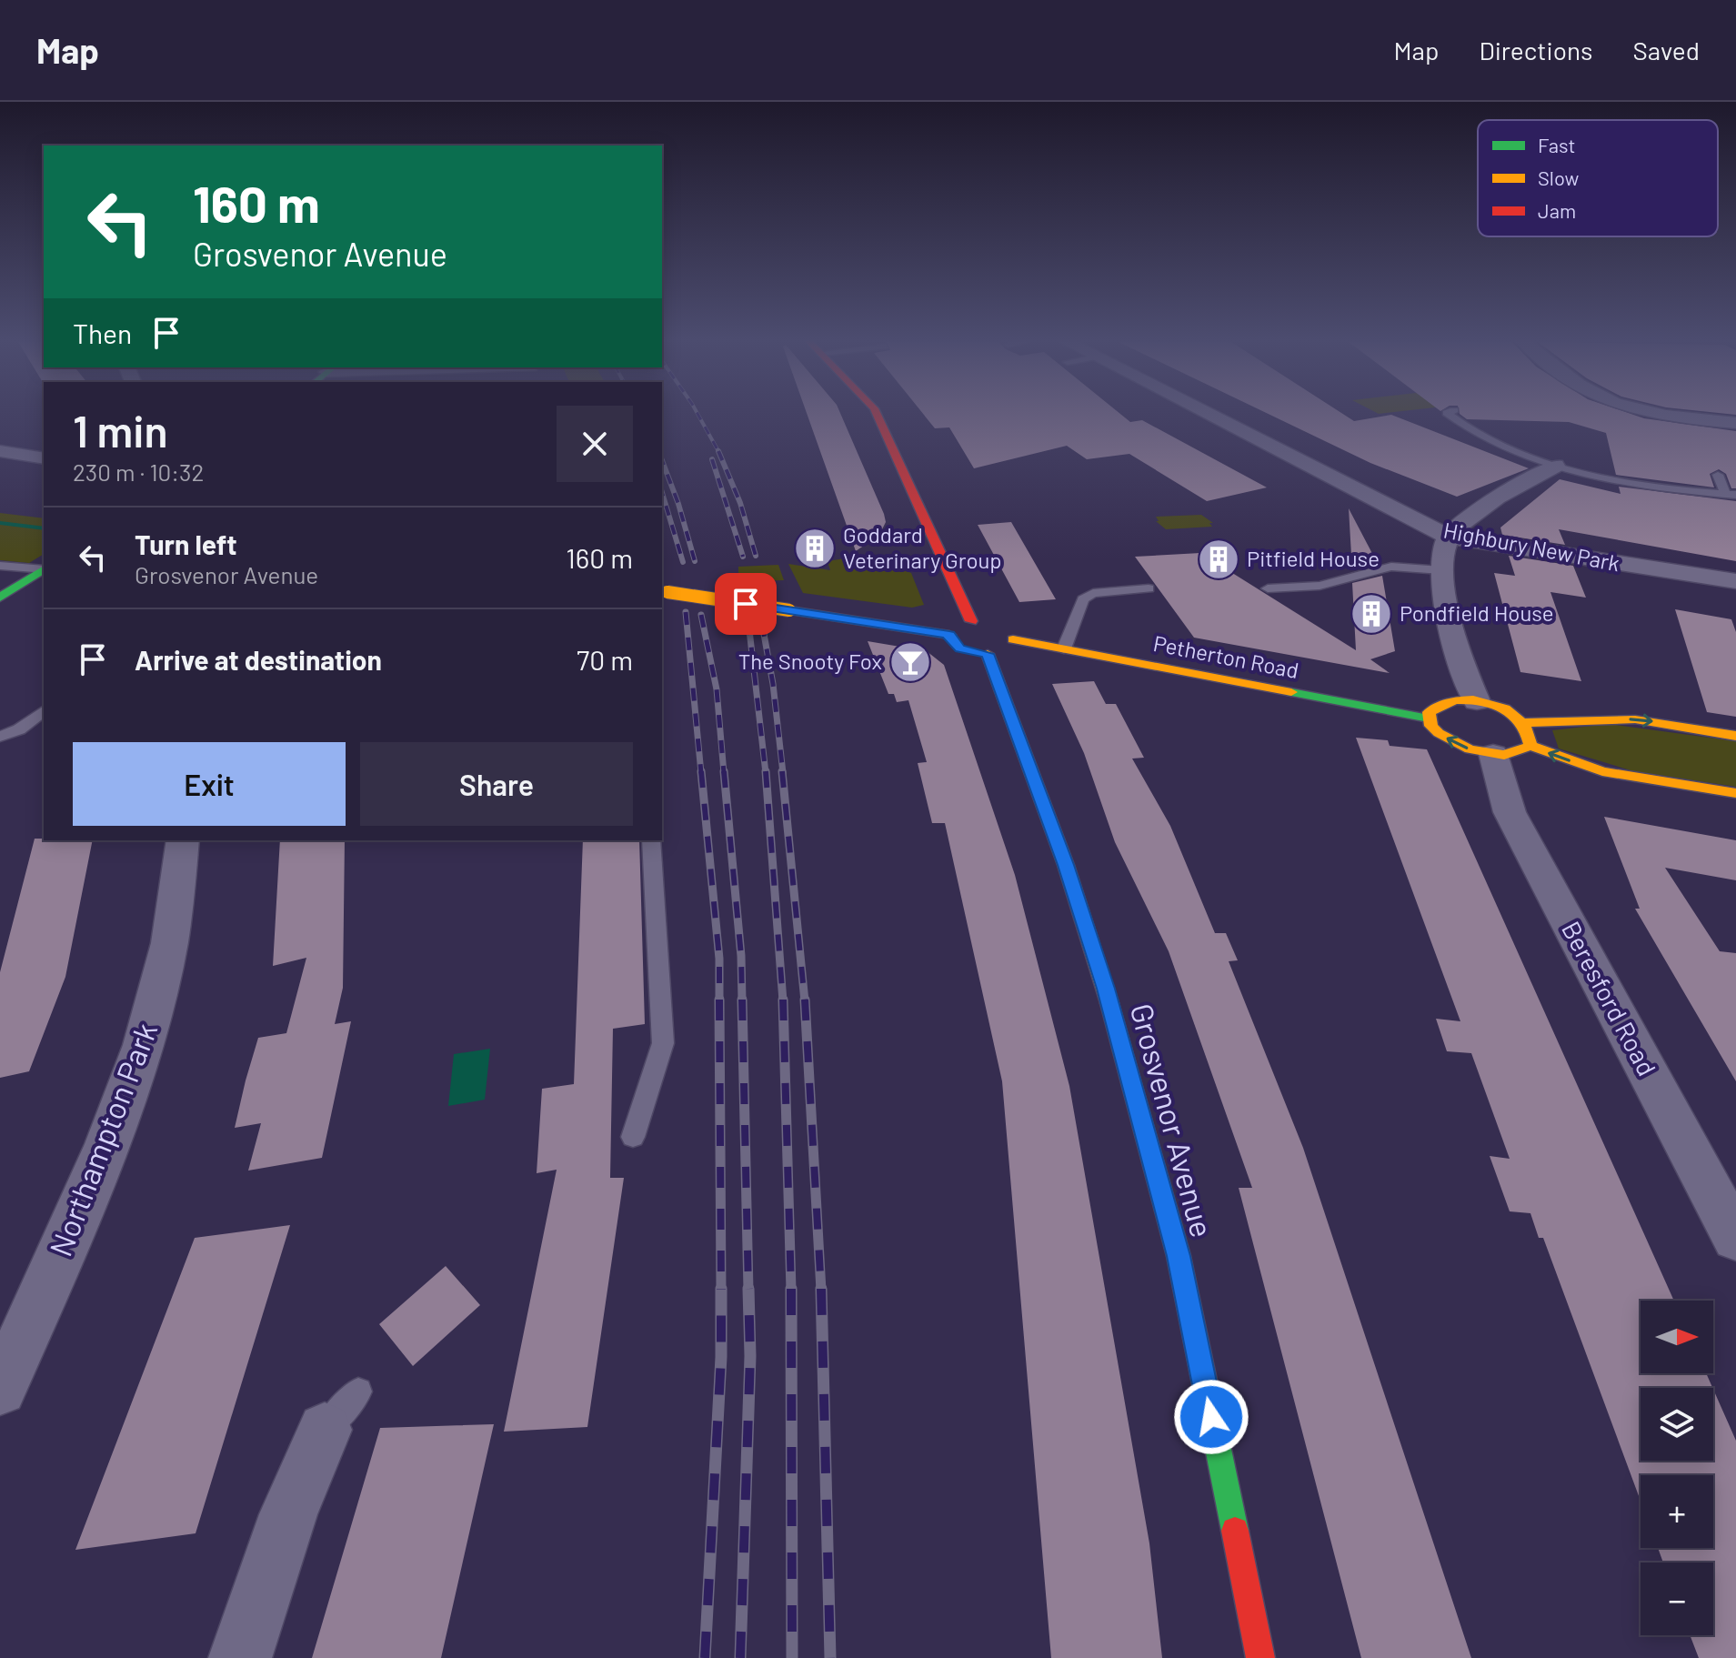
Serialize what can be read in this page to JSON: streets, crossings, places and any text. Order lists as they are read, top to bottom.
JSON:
{
  "streets": {
    "street": [
      "Highbury New Park",
      "Petherton Road",
      "Beresford Road",
      "Grosvenor Avenue",
      "Northampton Park"
    ]
  },
  "places": {
    "building": ["Goddard Veterinary Group", "Pitfield House", "Pondfield House"],
    "bar": ["The Snooty Fox"]
  },
  "legend": ["Fast", "Slow", "Jam"],
  "north": "right",
  "page": {
    "header": "Map",
    "nav": ["Map", "Directions", "Saved"],
    "turn": ["160 m", "Grosvenor Avenue"],
    "then": "Then",
    "heading": ["1 min", "230 m · 10:32"],
    "list": [
      {
        "name": "Turn left",
        "note": "Grosvenor Avenue",
        "value": "160 m"
      },
      {
        "name": "Arrive at destination",
        "value": "70 m"
      }
    ],
    "buttons": ["Exit", "Share"],
    "map_buttons": ["+", "−"]
  }
}
